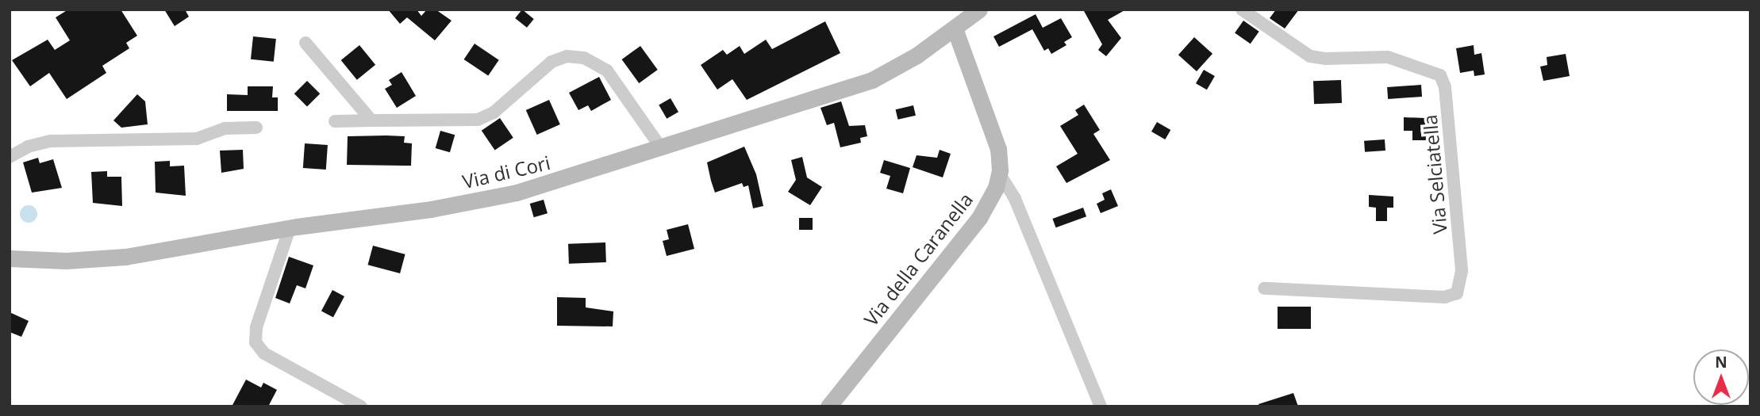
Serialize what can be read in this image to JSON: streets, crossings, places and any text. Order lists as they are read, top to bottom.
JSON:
{
  "streets": {
    "main road": ["Via di Cori", "Via della Caranella"],
    "street": ["Via Selciatella"]
  },
  "crossings": [
    ["Via di Cori", "Via della Caranella"]
  ],
  "north": "top"
}
